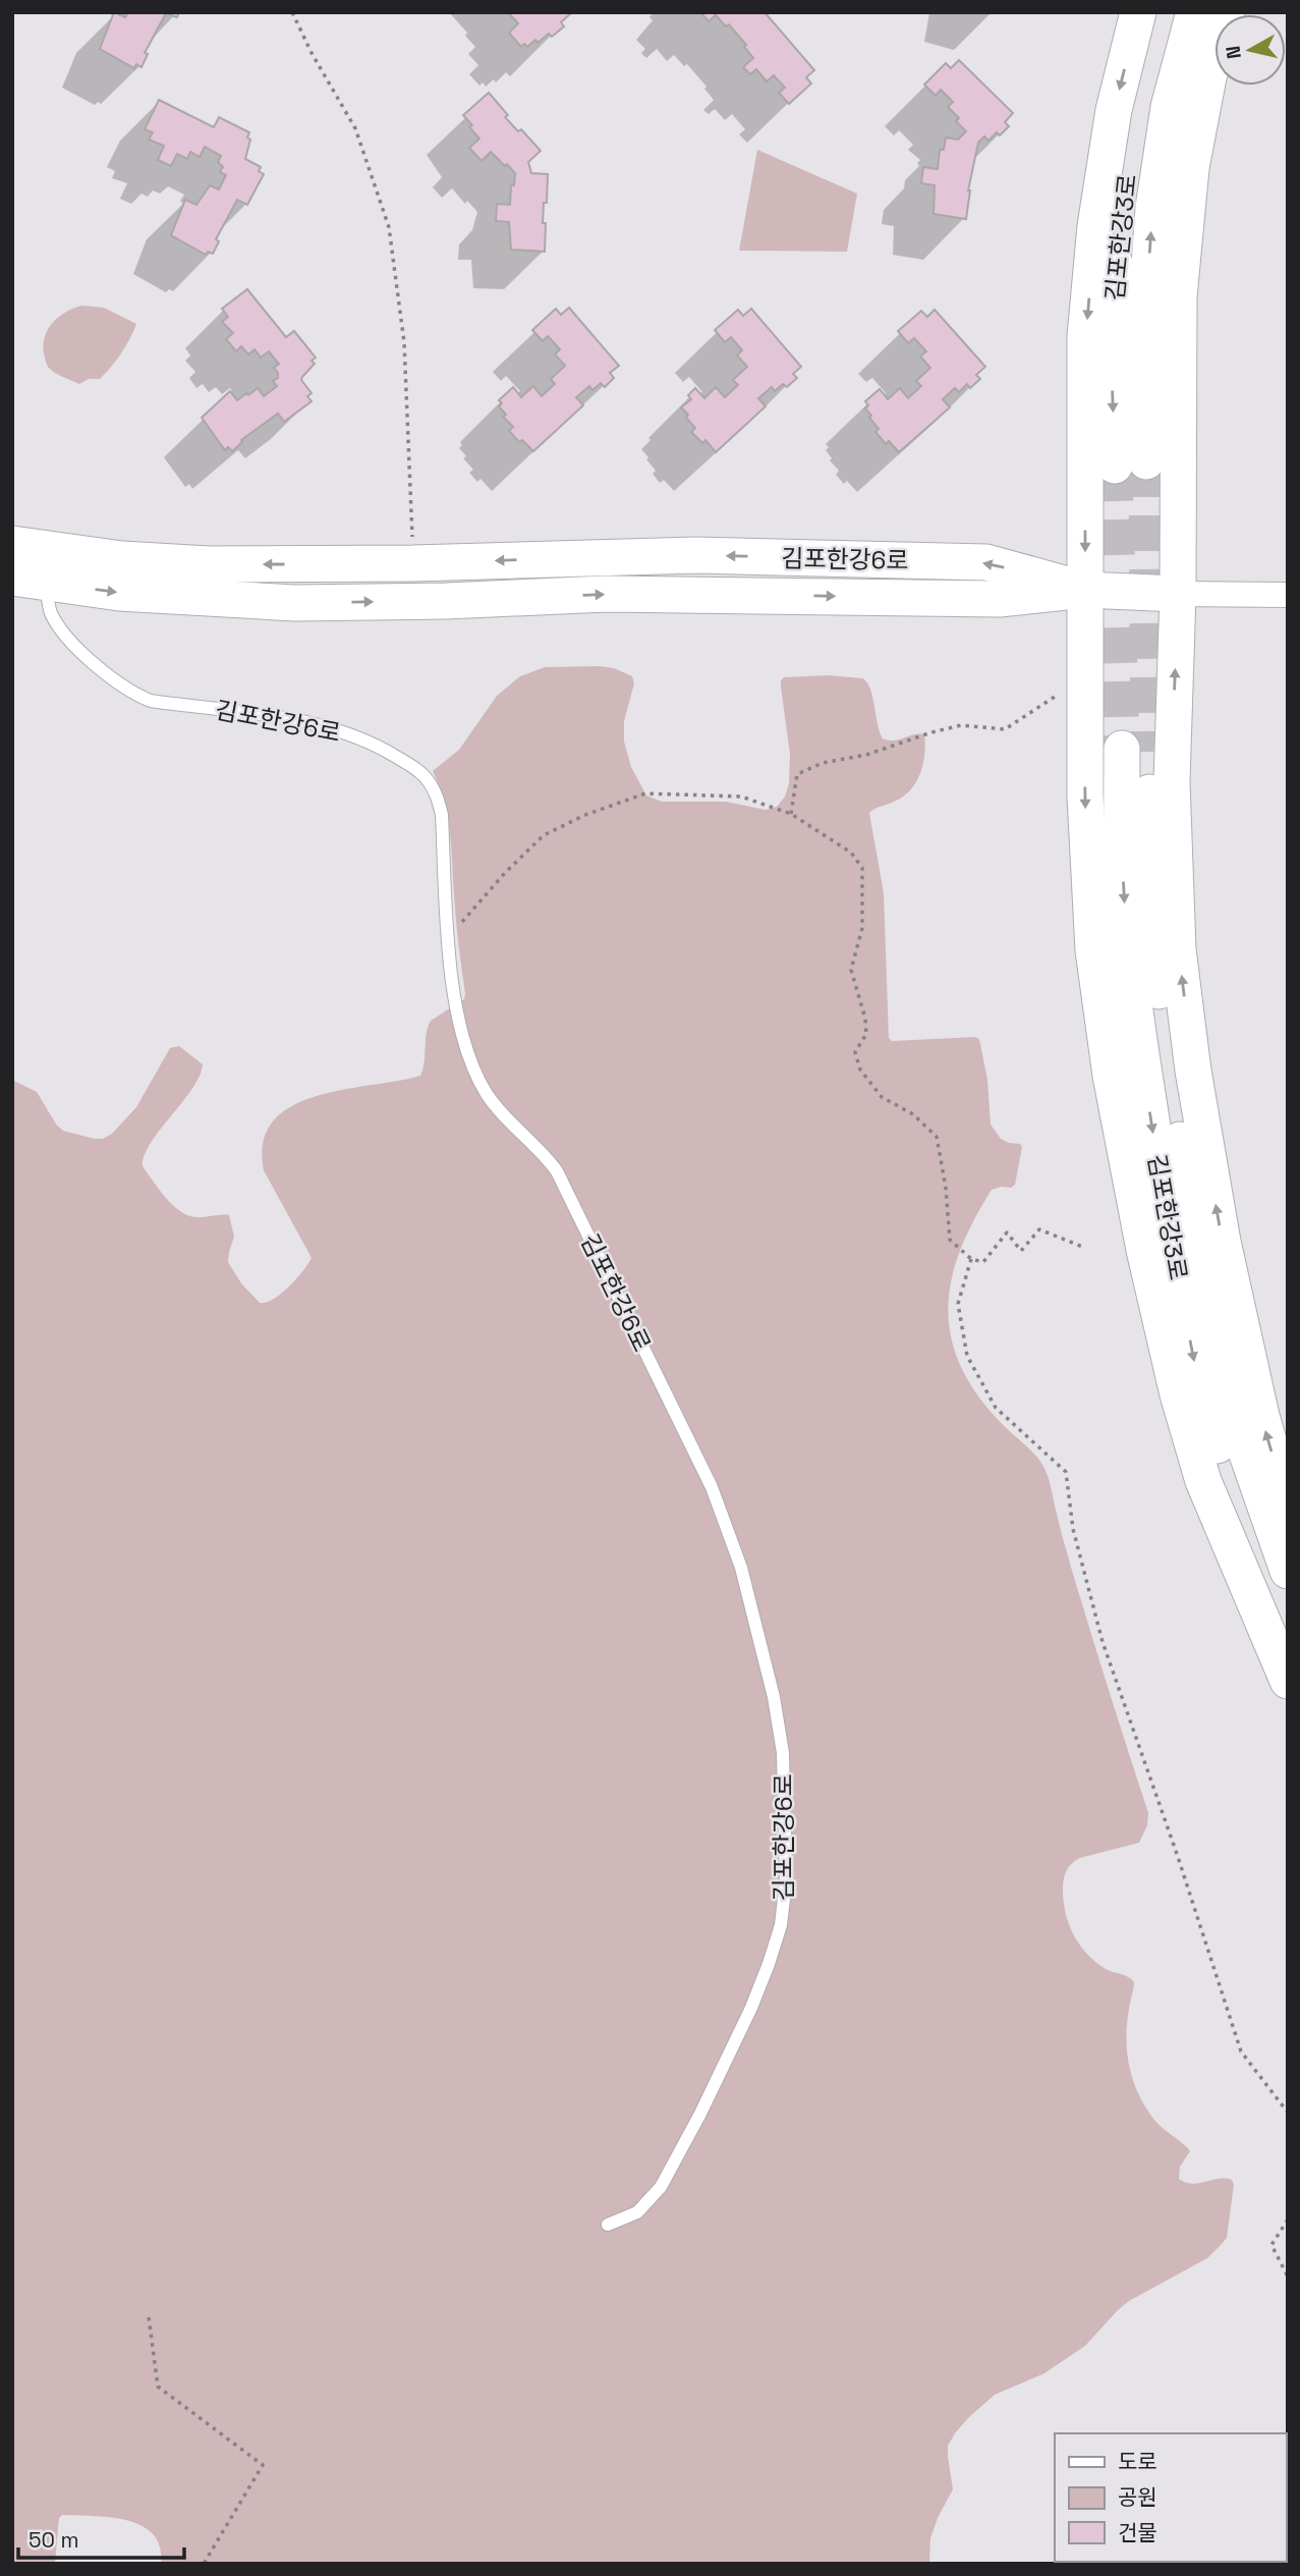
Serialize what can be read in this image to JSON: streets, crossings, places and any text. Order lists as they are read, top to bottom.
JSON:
{
  "streets": {
    "street": ["김포한강3로", "김포한강6로"]
  },
  "legend": ["도로", "공원", "건물"],
  "scale_bar": "50 m",
  "north": "left"
}
